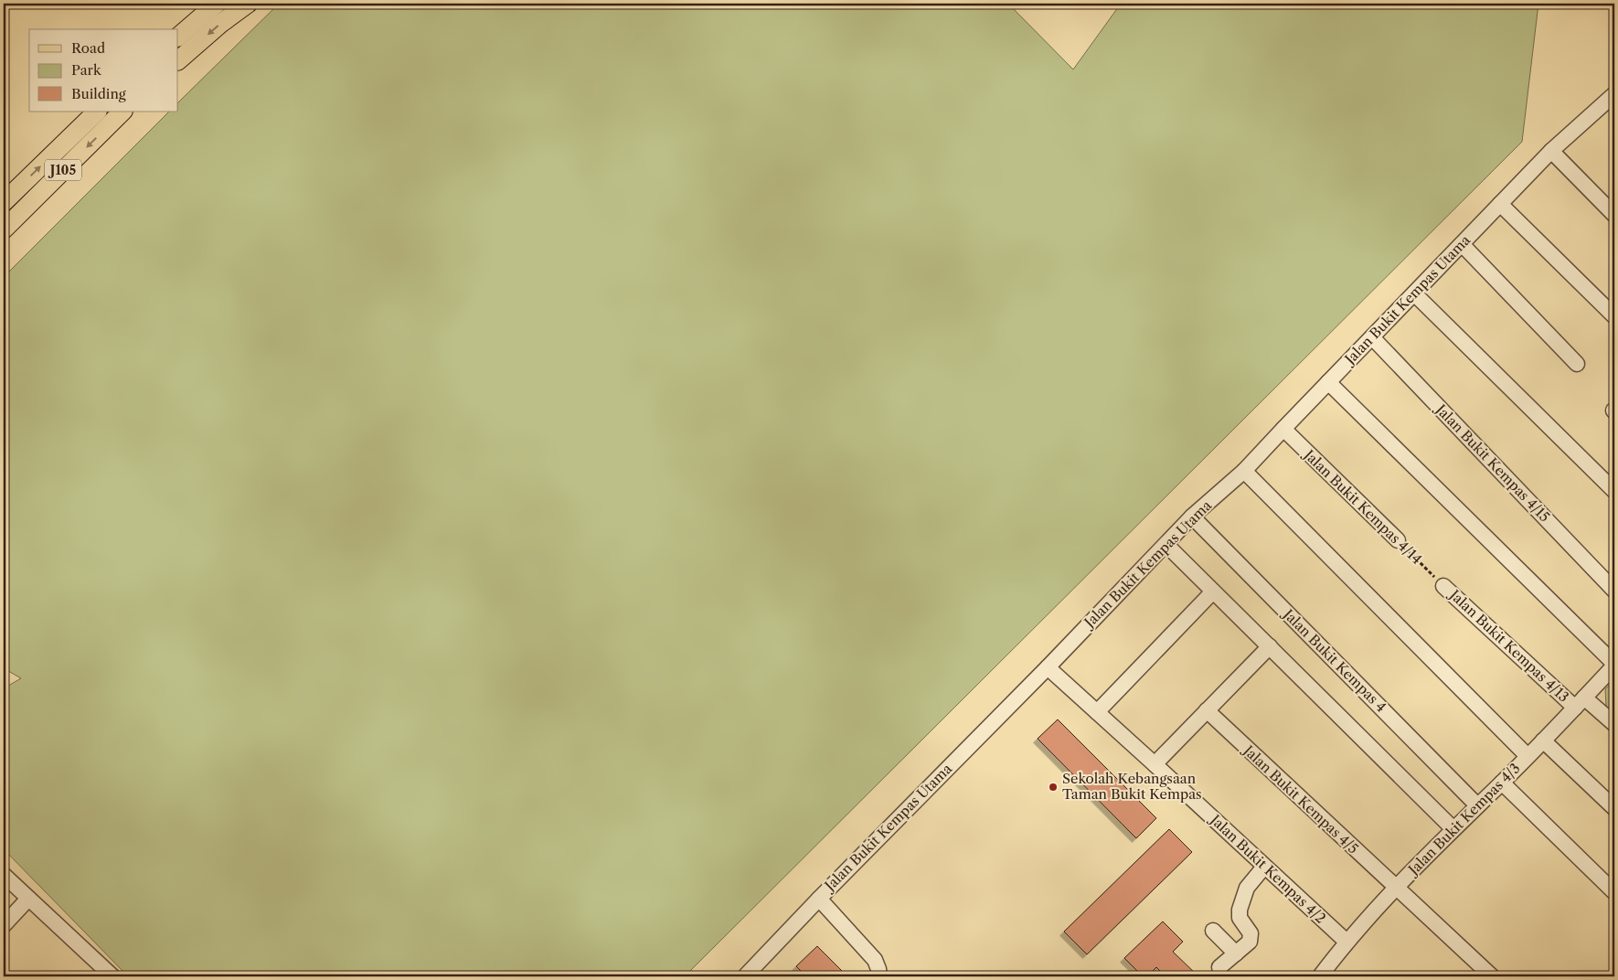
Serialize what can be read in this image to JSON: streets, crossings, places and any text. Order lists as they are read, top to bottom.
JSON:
{
  "streets": {
    "main road": ["J105"],
    "street": [
      "Jalan Bukit Kempas Utama",
      "Jalan Bukit Kempas 4/15",
      "Jalan Bukit Kempas 4/14",
      "Jalan Bukit Kempas 4/13",
      "Jalan Bukit Kempas 4",
      "Jalan Bukit Kempas 4/5",
      "Jalan Bukit Kempas 4/3",
      "Jalan Bukit Kempas 4/2"
    ]
  },
  "crossings": [
    ["Jalan Bukit Kempas Utama", "Jalan Bukit Kempas 4/15"],
    ["Jalan Bukit Kempas Utama", "Jalan Bukit Kempas 4/14"],
    ["Jalan Bukit Kempas Utama", "Jalan Bukit Kempas 4"],
    ["Jalan Bukit Kempas Utama", "Jalan Bukit Kempas 4/2"],
    ["Jalan Bukit Kempas 4/14", "Jalan Bukit Kempas 4/13"],
    ["Jalan Bukit Kempas 4/13", "Jalan Bukit Kempas 4/3"],
    ["Jalan Bukit Kempas 4", "Jalan Bukit Kempas 4/3"],
    ["Jalan Bukit Kempas 4/5", "Jalan Bukit Kempas 4/3"],
    ["Jalan Bukit Kempas 4/3", "Jalan Bukit Kempas 4/2"]
  ],
  "places": ["Sekolah Kebangsaan Taman Bukit Kempas"],
  "legend": ["Road", "Park", "Building"]
}
